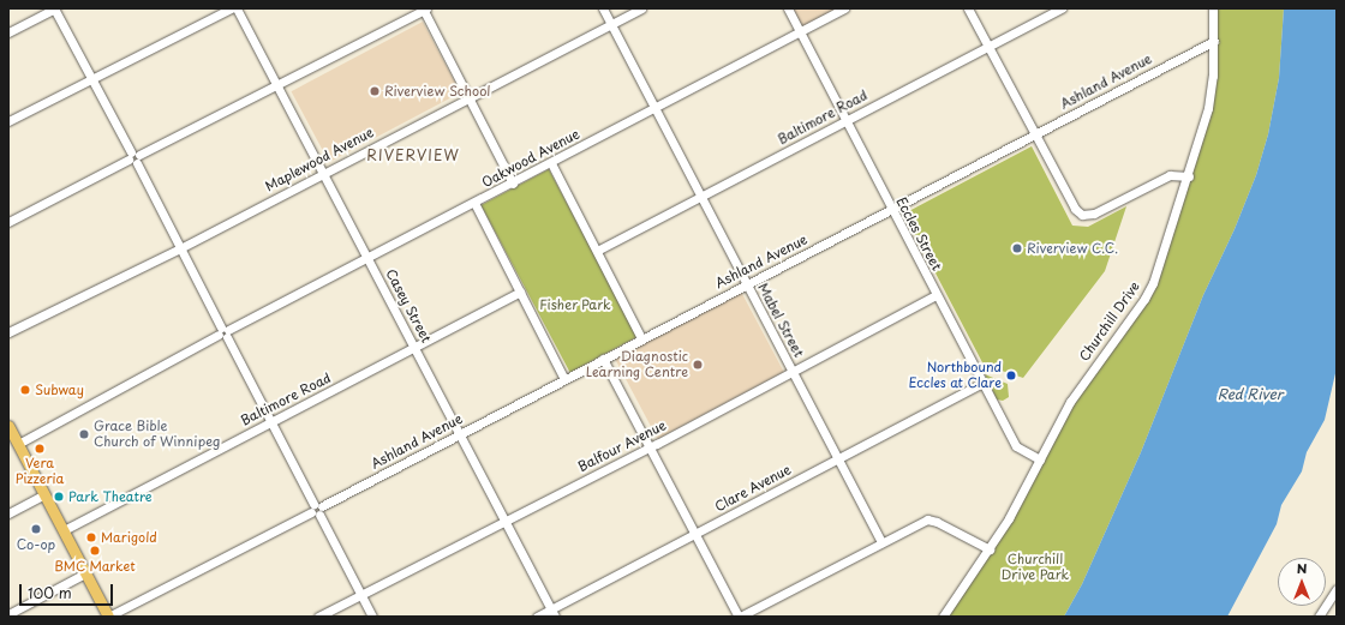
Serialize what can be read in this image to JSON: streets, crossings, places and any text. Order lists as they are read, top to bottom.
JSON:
{
  "streets": {
    "street": [
      "Ashland Avenue",
      "Baltimore Road",
      "Oakwood Avenue",
      "Maplewood Avenue",
      "Eccles Street",
      "Casey Street",
      "Mabel Street",
      "Churchill Drive",
      "Balfour Avenue",
      "Clare Avenue"
    ]
  },
  "crossings": [
    ["Ashland Avenue", "Eccles Street"],
    ["Ashland Avenue", "Casey Street"],
    ["Ashland Avenue", "Mabel Street"],
    ["Ashland Avenue", "Churchill Drive"],
    ["Baltimore Road", "Eccles Street"],
    ["Baltimore Road", "Casey Street"],
    ["Baltimore Road", "Mabel Street"],
    ["Oakwood Avenue", "Eccles Street"],
    ["Oakwood Avenue", "Casey Street"],
    ["Oakwood Avenue", "Mabel Street"],
    ["Maplewood Avenue", "Casey Street"],
    ["Maplewood Avenue", "Mabel Street"],
    ["Eccles Street", "Churchill Drive"],
    ["Eccles Street", "Balfour Avenue"],
    ["Eccles Street", "Clare Avenue"],
    ["Casey Street", "Balfour Avenue"],
    ["Casey Street", "Clare Avenue"],
    ["Mabel Street", "Balfour Avenue"],
    ["Mabel Street", "Clare Avenue"]
  ],
  "districts": ["RIVERVIEW"],
  "water": ["Red River"],
  "parks": ["Fisher Park", "Churchill Drive Park"],
  "places": [
    "Riverview School",
    "Riverview C.C.",
    "Diagnostic Learning Centre",
    "Northbound Eccles at Clare",
    "Subway",
    "Grace Bible Church of Winnipeg",
    "Vera Pizzeria",
    "Park Theatre",
    "Co-op",
    "Marigold",
    "BMC Market"
  ],
  "scale_bar": "100 m",
  "north": "top"
}
